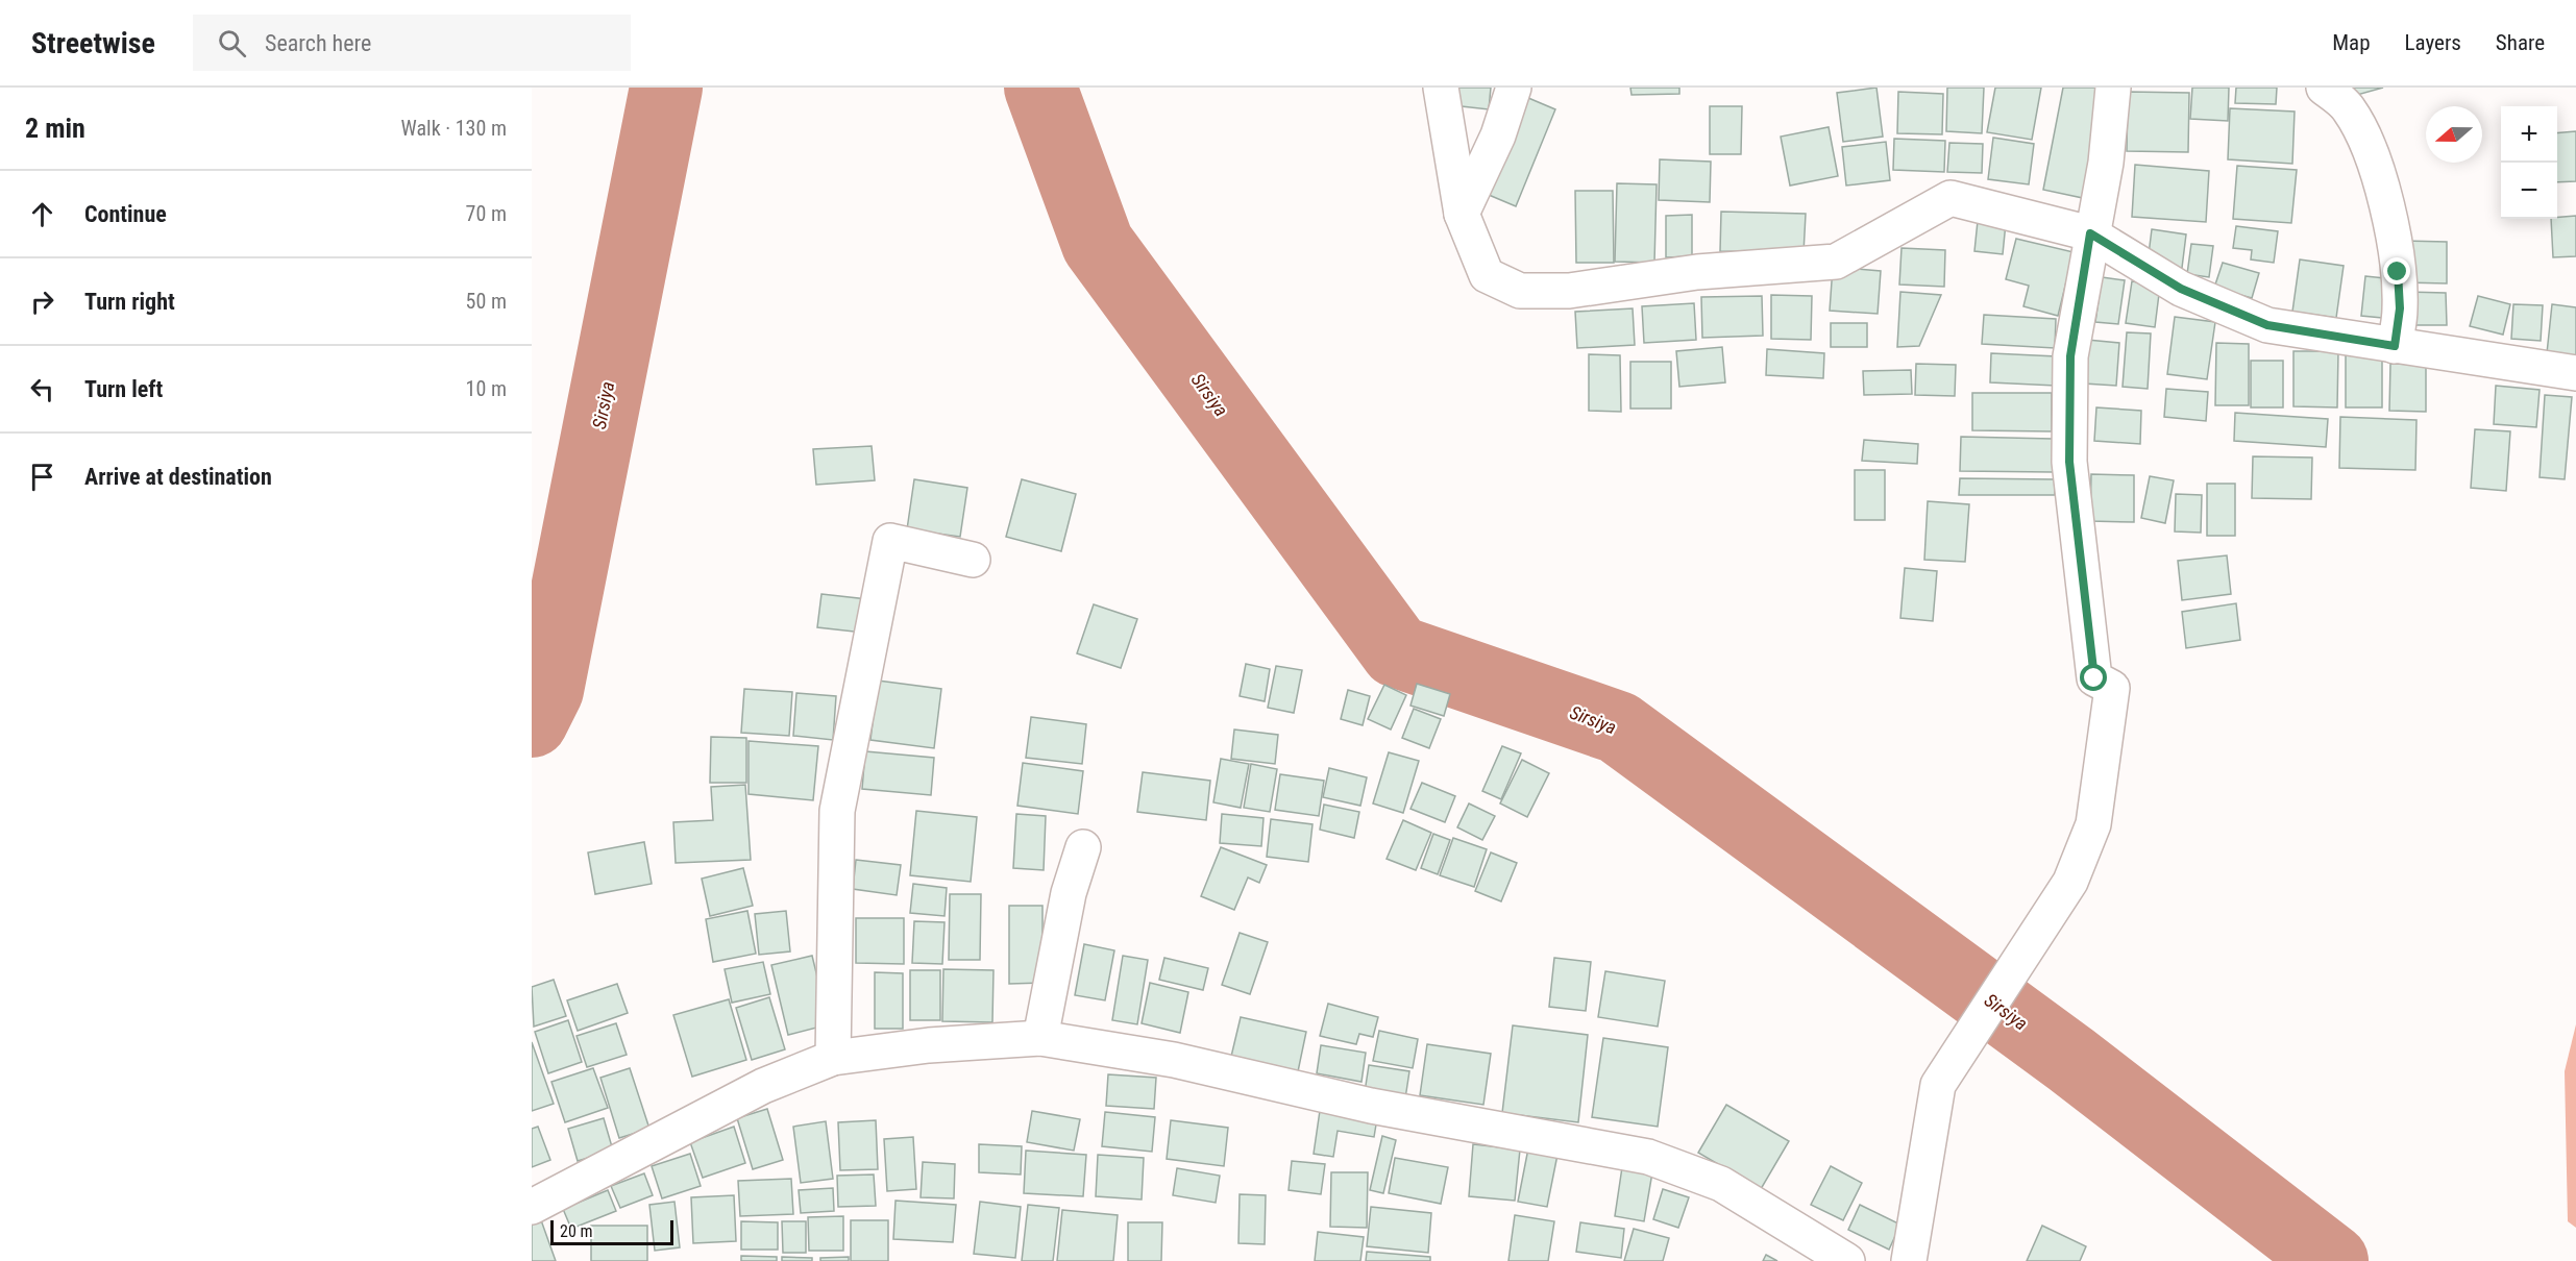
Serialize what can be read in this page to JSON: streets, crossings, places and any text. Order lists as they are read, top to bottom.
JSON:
{
  "water": ["Sirsiya"],
  "scale_bar": "20 m",
  "north": "left",
  "page": {
    "header": "Streetwise",
    "search": "Search here",
    "nav": ["Map", "Layers", "Share"],
    "heading": ["2 min", "Walk · 130 m"],
    "map_buttons": ["+", "−"],
    "list": [
      ["Continue", "70 m"],
      ["Turn right", "50 m"],
      ["Turn left", "10 m"],
      "Arrive at destination"
    ],
    "scale": "20 m"
  }
}
